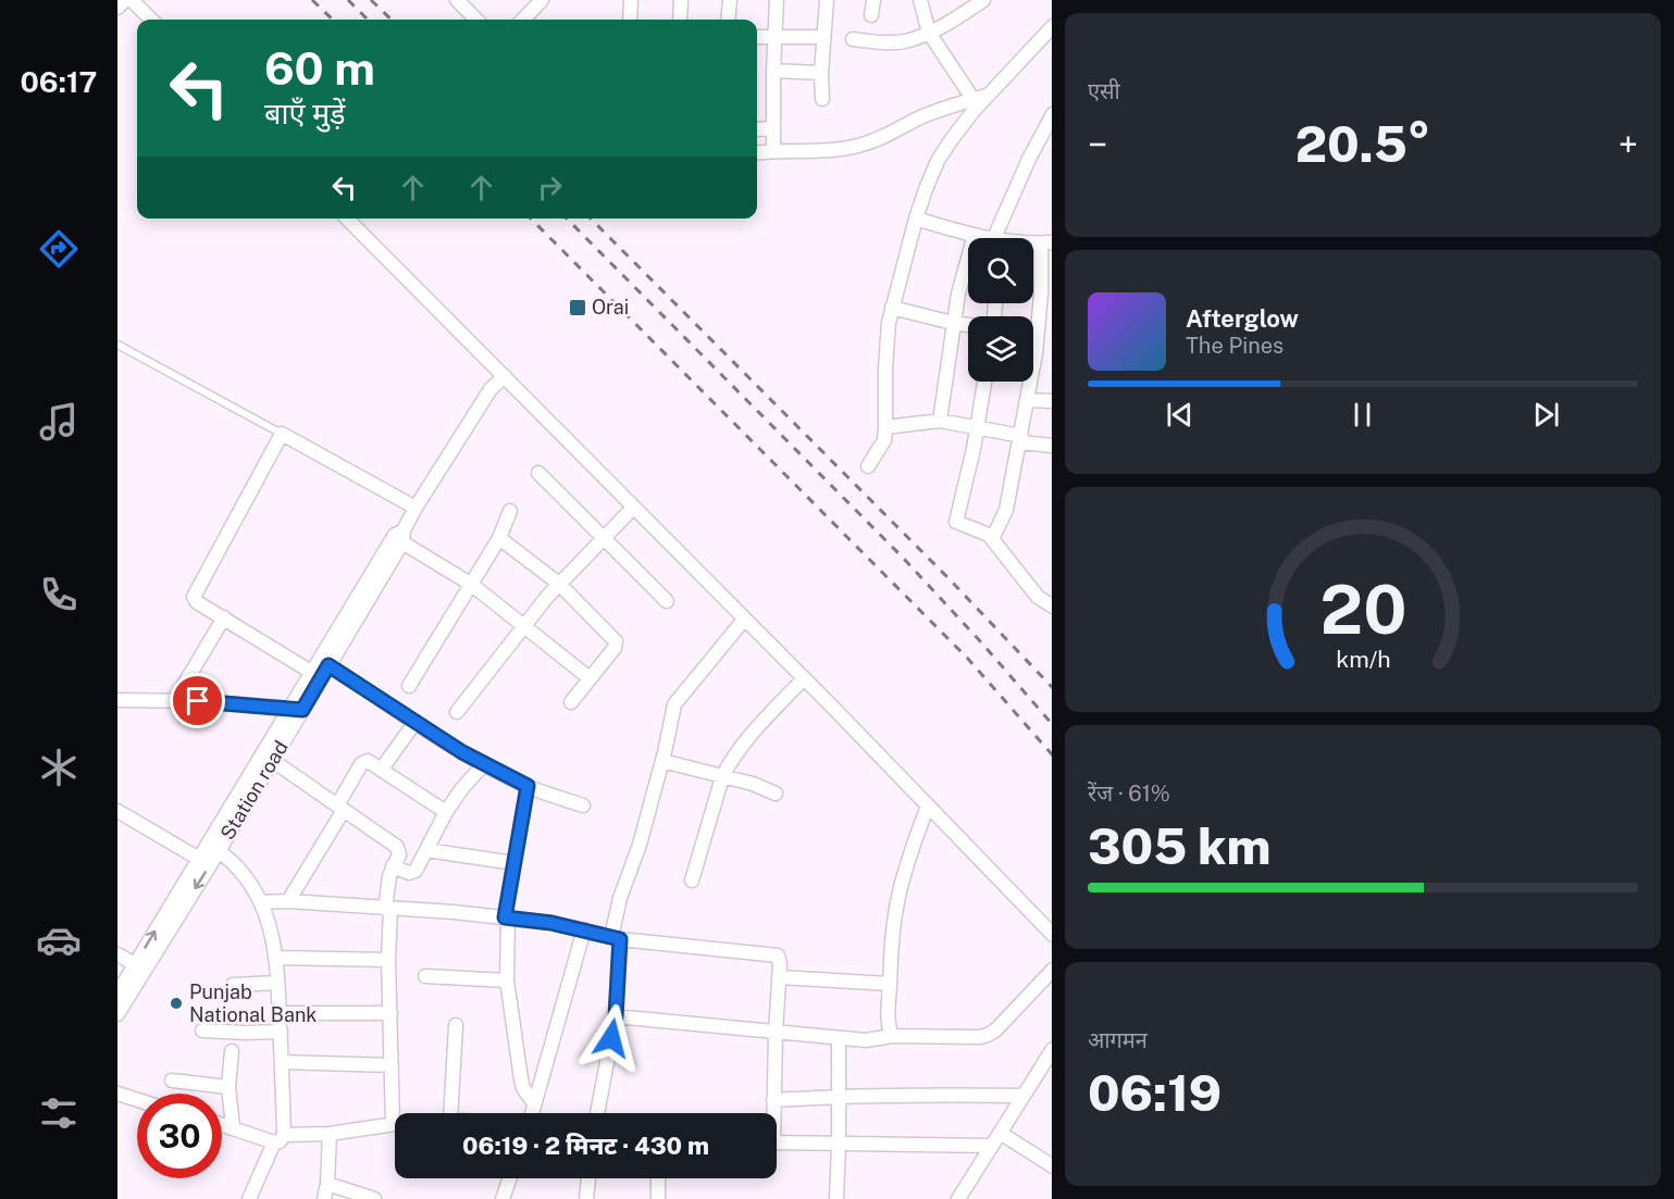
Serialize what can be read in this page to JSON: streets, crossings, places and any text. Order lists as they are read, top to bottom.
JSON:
{
  "streets": {
    "street": ["Station road"]
  },
  "places": {
    "transit": ["Orai"],
    "other": ["Punjab National Bank"]
  },
  "page": {
    "tabs": "06:17",
    "tile": [
      "एसी",
      ["रेंज · 61%", "305 km"],
      ["आगमन", "06:19"]
    ],
    "turn": ["60 m", "बाएँ मुड़ें"],
    "heat": ["−", "20.5°", "+"],
    "song": ["Afterglow", "The Pines"],
    "limit": "30",
    "trip": "06:19 · 2 मिनट · 430 m",
    "gauge": ["20", "km/h"]
  }
}
